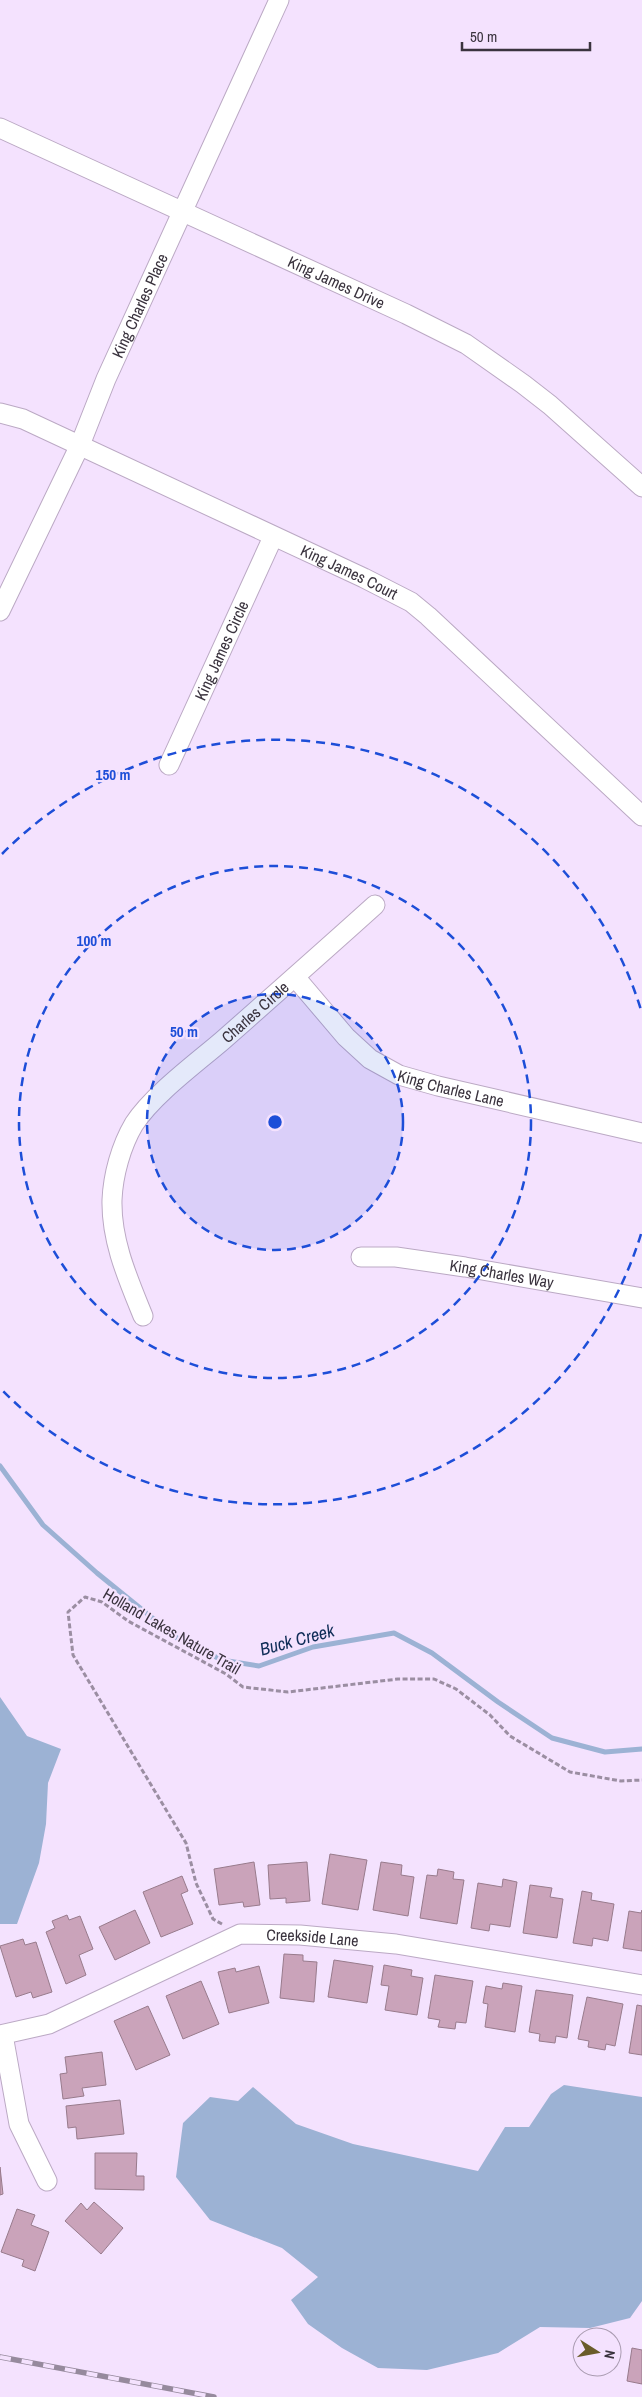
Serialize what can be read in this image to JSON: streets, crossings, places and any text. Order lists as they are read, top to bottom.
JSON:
{
  "streets": {
    "street": [
      "King James Drive",
      "King Charles Place",
      "King James Court",
      "King James Circle",
      "Charles Circle",
      "King Charles Lane",
      "King Charles Way",
      "Creekside Lane"
    ],
    "path": ["Holland Lakes Nature Trail"]
  },
  "crossings": [
    ["King James Drive", "King Charles Place"],
    ["King Charles Place", "King James Court"],
    ["King James Court", "King James Circle"],
    ["Charles Circle", "King Charles Lane"],
    ["Holland Lakes Nature Trail", "Creekside Lane"]
  ],
  "water": ["Buck Creek"],
  "scale_bar": "50 m",
  "north": "right",
  "rings": ["150 m", "100 m", "50 m"]
}
